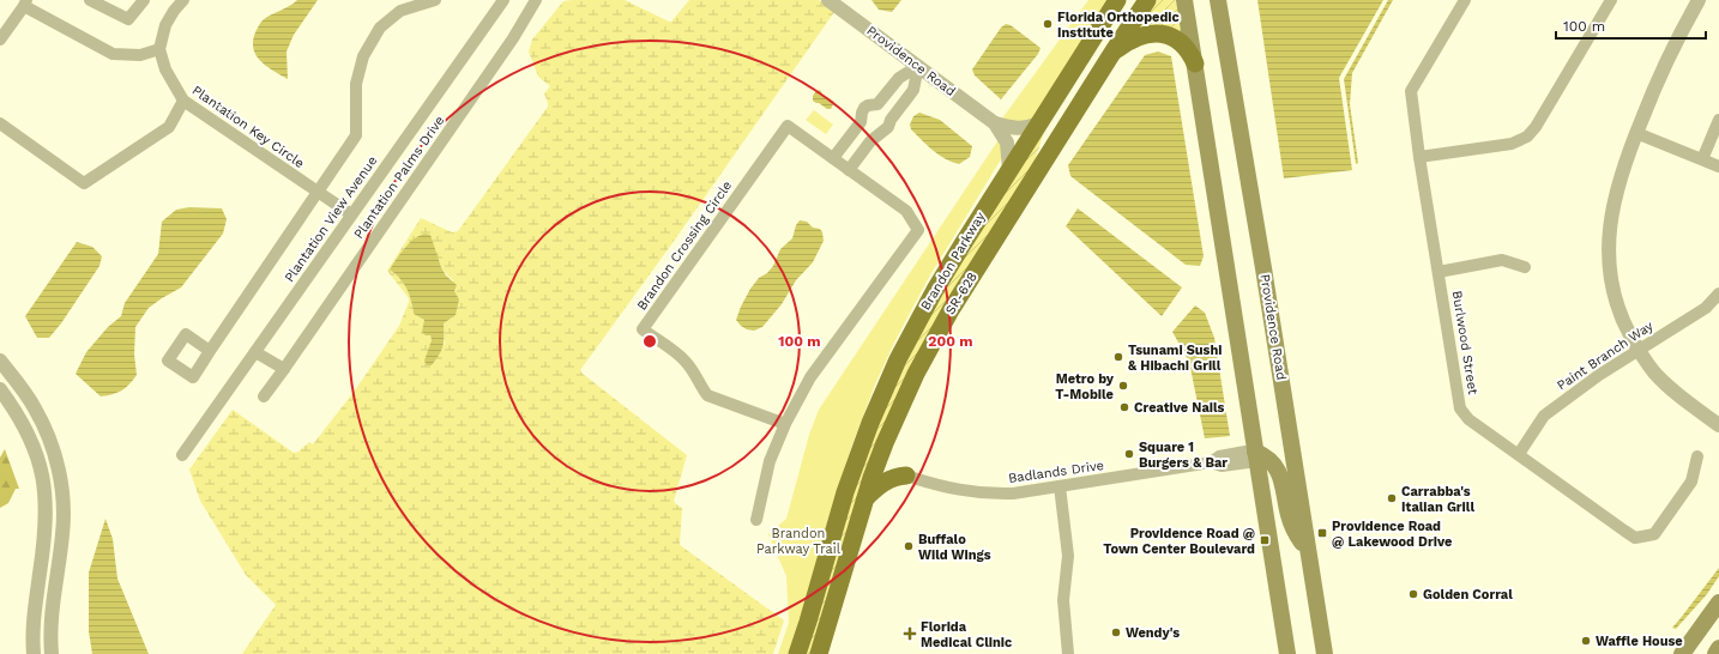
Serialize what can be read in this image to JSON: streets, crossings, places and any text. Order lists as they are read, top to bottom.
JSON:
{
  "streets": {
    "main road": ["Providence Road", "Brandon Parkway", "SR-628"],
    "street": [
      "Plantation Key Circle",
      "Plantation Palms Drive",
      "Plantation View Avenue",
      "Brandon Crossing Circle",
      "Burlwood Street",
      "Paint Branch Way",
      "Badlands Drive"
    ]
  },
  "crossings": [
    ["Providence Road", "Brandon Parkway"],
    ["Plantation Key Circle", "Plantation View Avenue"],
    ["Burlwood Street", "Paint Branch Way"]
  ],
  "parks": ["Brandon Parkway Trail"],
  "places": {
    "other": [
      "Florida Orthopedic Institute",
      "Tsunami Sushi & Hibachi Grill",
      "Metro by T-Mobile",
      "Creative Nails",
      "Square 1 Burgers & Bar",
      "Carrabba's Italian Grill",
      "Buffalo Wild Wings",
      "Golden Corral",
      "Wendy's",
      "Waffle House"
    ],
    "transit": ["Providence Road @ Lakewood Drive", "Providence Road @ Town Center Boulevard"],
    "health": ["Florida Medical Clinic"]
  },
  "scale_bar": "100 m",
  "rings": ["100 m", "200 m"]
}
